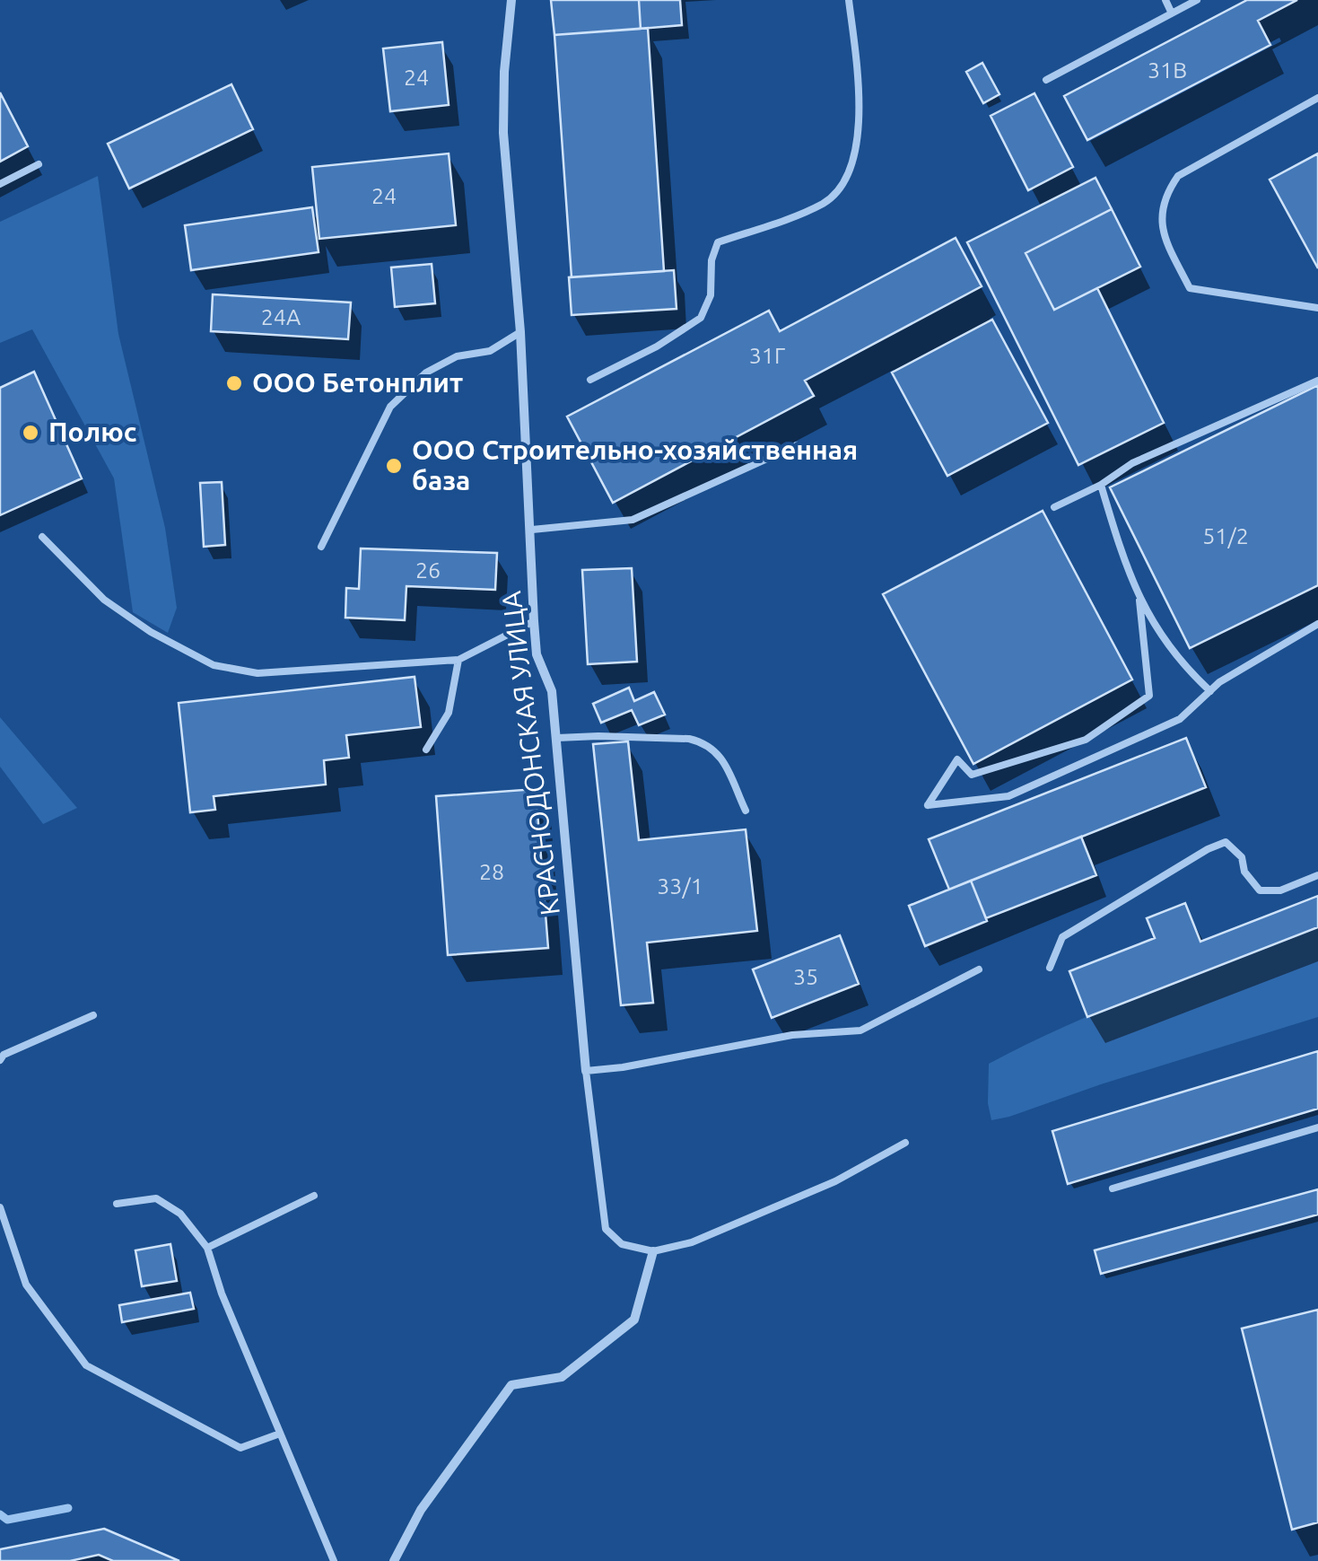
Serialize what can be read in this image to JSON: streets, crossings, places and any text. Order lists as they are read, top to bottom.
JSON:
{
  "streets": {
    "street": ["КРАСНОДОНСКАЯ УЛИЦА"]
  },
  "places": ["ООО Бетонплит", "Полюс", "ООО Строительно-хозяйственная база"],
  "house_numbers": [
    "31В",
    "24",
    "24",
    "24А",
    "31Г",
    "51/2",
    "26",
    "28",
    "33/1",
    "35"
  ]
}
